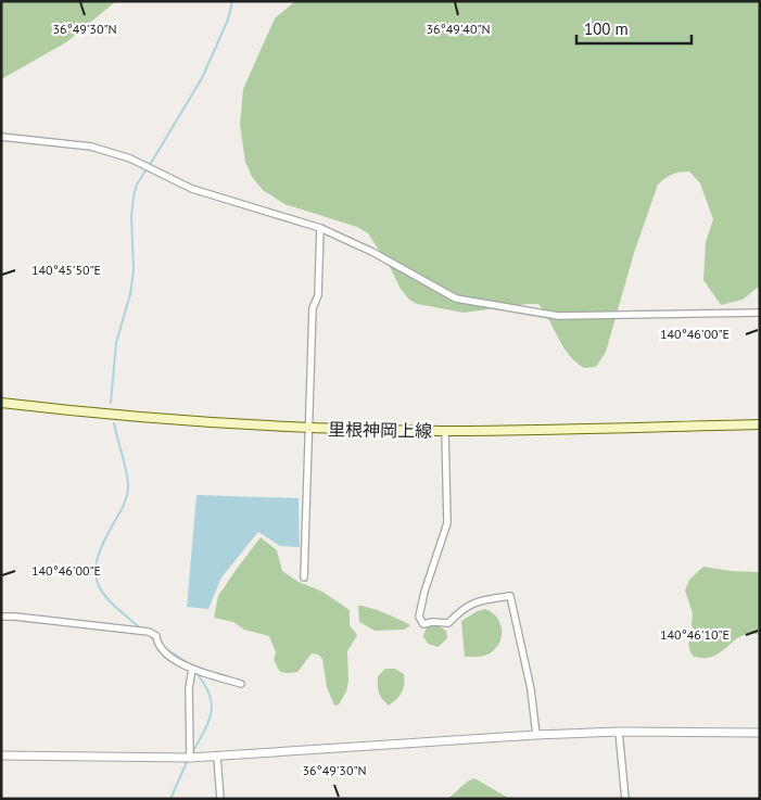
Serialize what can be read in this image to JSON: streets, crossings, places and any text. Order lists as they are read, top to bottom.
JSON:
{
  "streets": {
    "main road": ["里根神岡上線"]
  },
  "scale_bar": "100 m",
  "coordinates": [
    "36°49'30\"N",
    "36°49'40\"N",
    "140°45'50\"E",
    "140°46'00\"E",
    "140°46'10\"E"
  ]
}
